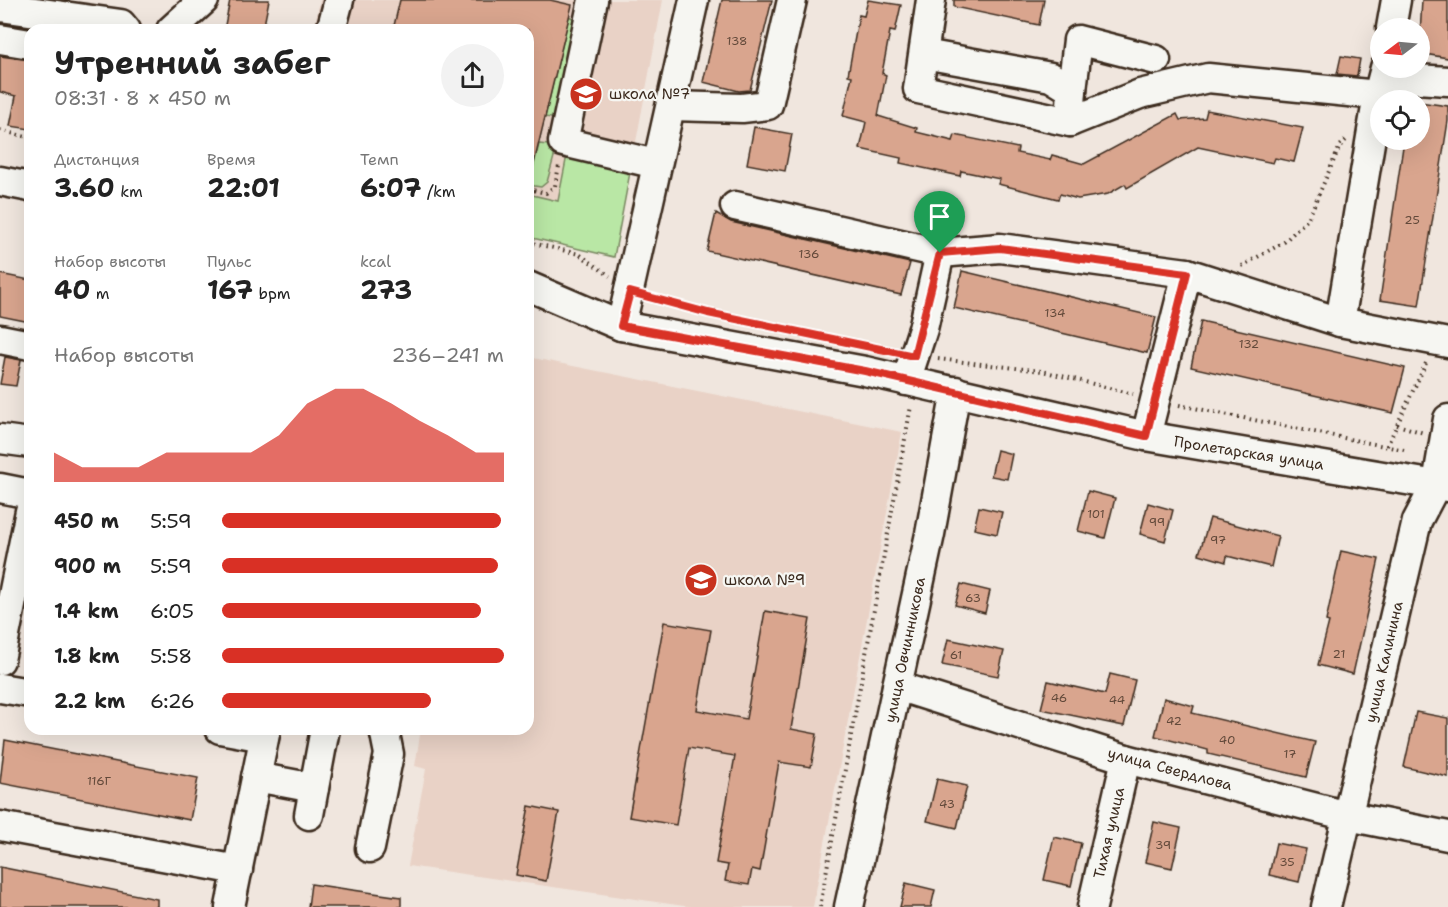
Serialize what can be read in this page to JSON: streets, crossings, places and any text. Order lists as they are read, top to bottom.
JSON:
{
  "streets": {
    "street": [
      "Пролетарская улица",
      "улица Овчинникова",
      "улица Калинина",
      "улица Свердлова",
      "Тихая улица"
    ]
  },
  "crossings": [
    ["Пролетарская улица", "улица Овчинникова"],
    ["Пролетарская улица", "улица Калинина"],
    ["улица Овчинникова", "улица Свердлова"],
    ["улица Калинина", "улица Свердлова"],
    ["улица Свердлова", "Тихая улица"]
  ],
  "places": {
    "school or university": ["школа №7", "школа №9"]
  },
  "house_numbers": [
    "138",
    "25",
    "136",
    "134",
    "132",
    "101",
    "99",
    "97",
    "63",
    "21",
    "61",
    "46",
    "44",
    "42",
    "40",
    "17",
    "116Г",
    "43",
    "39",
    "35"
  ],
  "north": "left",
  "page": {
    "heading": ["Утренний забег", "08:31 · 8 × 450 m"],
    "stats": [
      ["Дистанция", "3.60 km"],
      ["Время", "22:01"],
      ["Темп", "6:07 /km"],
      ["Набор высоты", "40 m"],
      ["Пульс", "167 bpm"],
      ["kcal", "273"]
    ],
    "chart": ["Набор высоты", "236–241 m"],
    "list": [
      {
        "name": "450 m",
        "note": "5:59"
      },
      {
        "name": "900 m",
        "note": "5:59"
      },
      {
        "name": "1.4 km",
        "note": "6:05"
      },
      {
        "name": "1.8 km",
        "note": "5:58"
      },
      {
        "name": "2.2 km",
        "note": "6:26"
      }
    ]
  }
}
